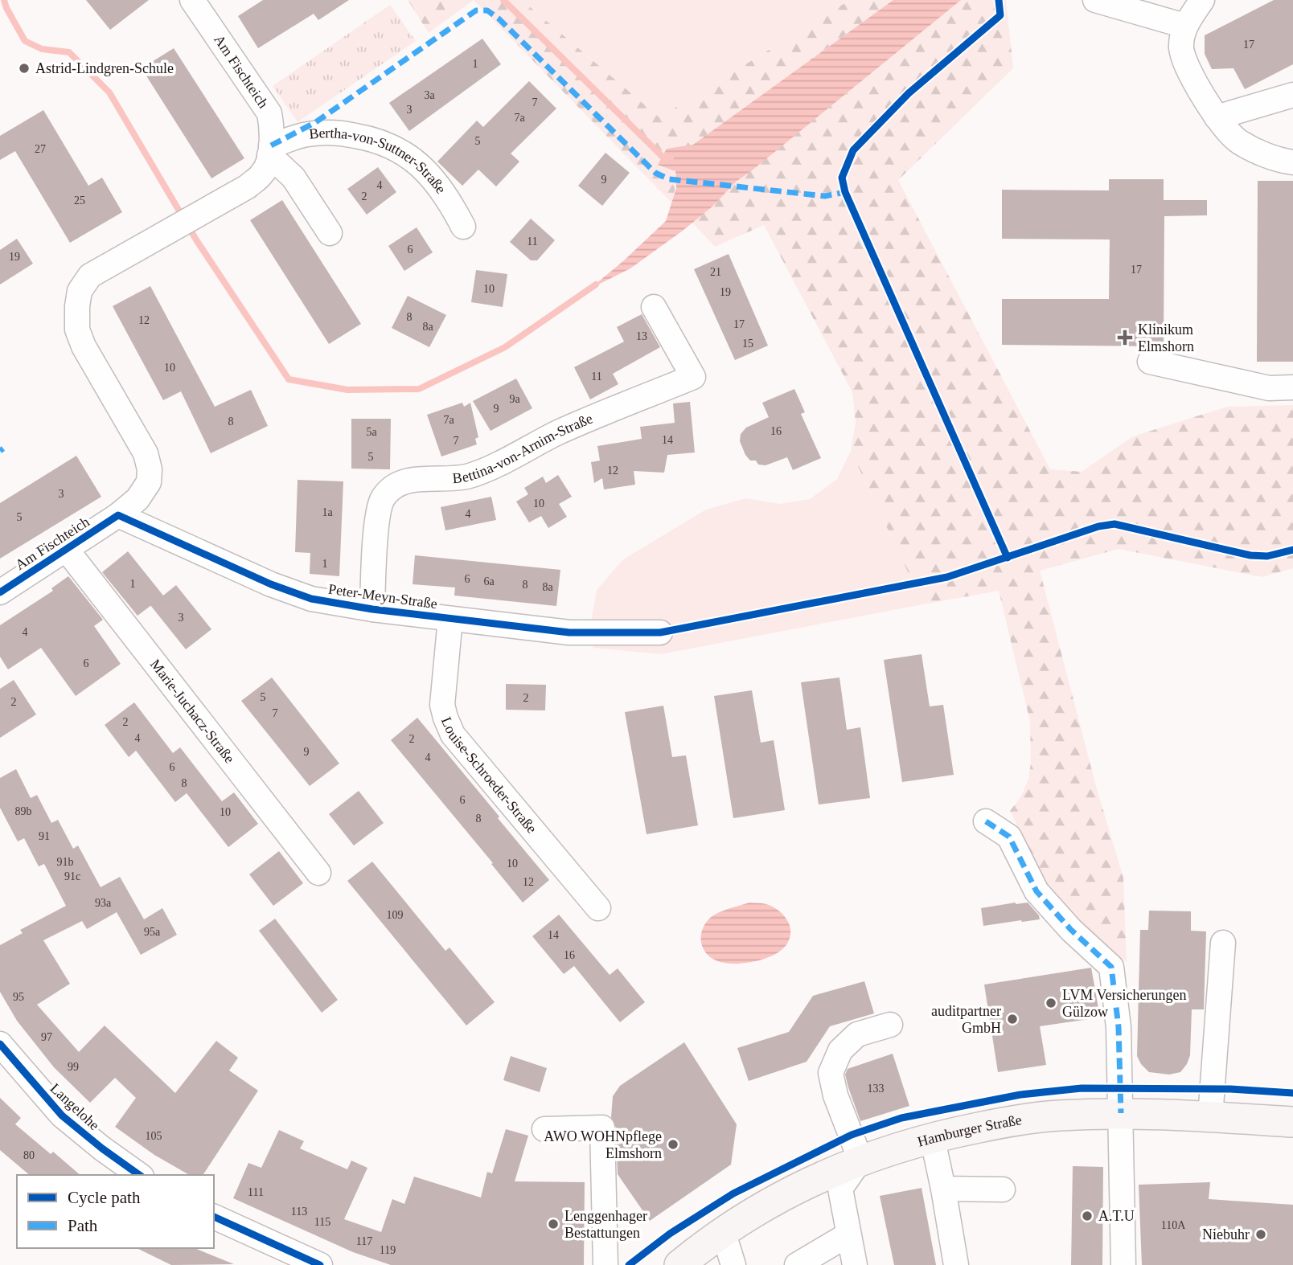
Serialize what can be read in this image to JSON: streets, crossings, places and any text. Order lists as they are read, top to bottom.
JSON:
{
  "streets": {
    "main road": ["Hamburger Straße"],
    "street": [
      "Am Fischteich",
      "Bertha-von-Suttner-Straße",
      "Bettina-von-Arnim-Straße",
      "Peter-Meyn-Straße",
      "Marie-Juchacz-Straße",
      "Louise-Schroeder-Straße",
      "Langelohe"
    ]
  },
  "crossings": [
    ["Am Fischteich", "Bertha-von-Suttner-Straße"],
    ["Am Fischteich", "Peter-Meyn-Straße"],
    ["Am Fischteich", "Marie-Juchacz-Straße"],
    ["Bettina-von-Arnim-Straße", "Peter-Meyn-Straße"],
    ["Peter-Meyn-Straße", "Louise-Schroeder-Straße"]
  ],
  "places": {
    "other": [
      "Astrid-Lindgren-Schule",
      "LVM Versicherungen Gülzow",
      "auditpartner GmbH",
      "AWO WOHNpflege Elmshorn",
      "A.T.U",
      "Lenggenhager Bestattungen",
      "Niebuhr"
    ],
    "health": ["Klinikum Elmshorn"]
  },
  "house_numbers": [
    "17",
    "1",
    "3a",
    "7",
    "3",
    "7a",
    "5",
    "27",
    "9",
    "4",
    "2",
    "25",
    "11",
    "6",
    "19",
    "17",
    "21",
    "10",
    "19",
    "8",
    "12",
    "17",
    "8a",
    "13",
    "15",
    "10",
    "11",
    "9a",
    "9",
    "7a",
    "8",
    "16",
    "5a",
    "14",
    "7",
    "5",
    "12",
    "3",
    "10",
    "1a",
    "4",
    "5",
    "1",
    "6",
    "6a",
    "1",
    "8",
    "8a",
    "3",
    "4",
    "6",
    "5",
    "2",
    "2",
    "7",
    "2",
    "4",
    "2",
    "9",
    "4",
    "6",
    "8",
    "6",
    "89b",
    "10",
    "8",
    "91",
    "91b",
    "10",
    "91c",
    "12",
    "93a",
    "109",
    "95a",
    "14",
    "16",
    "95",
    "97",
    "99",
    "133",
    "105",
    "80",
    "111",
    "113",
    "115",
    "110A",
    "117",
    "119"
  ],
  "legend": ["Cycle path", "Path"]
}
